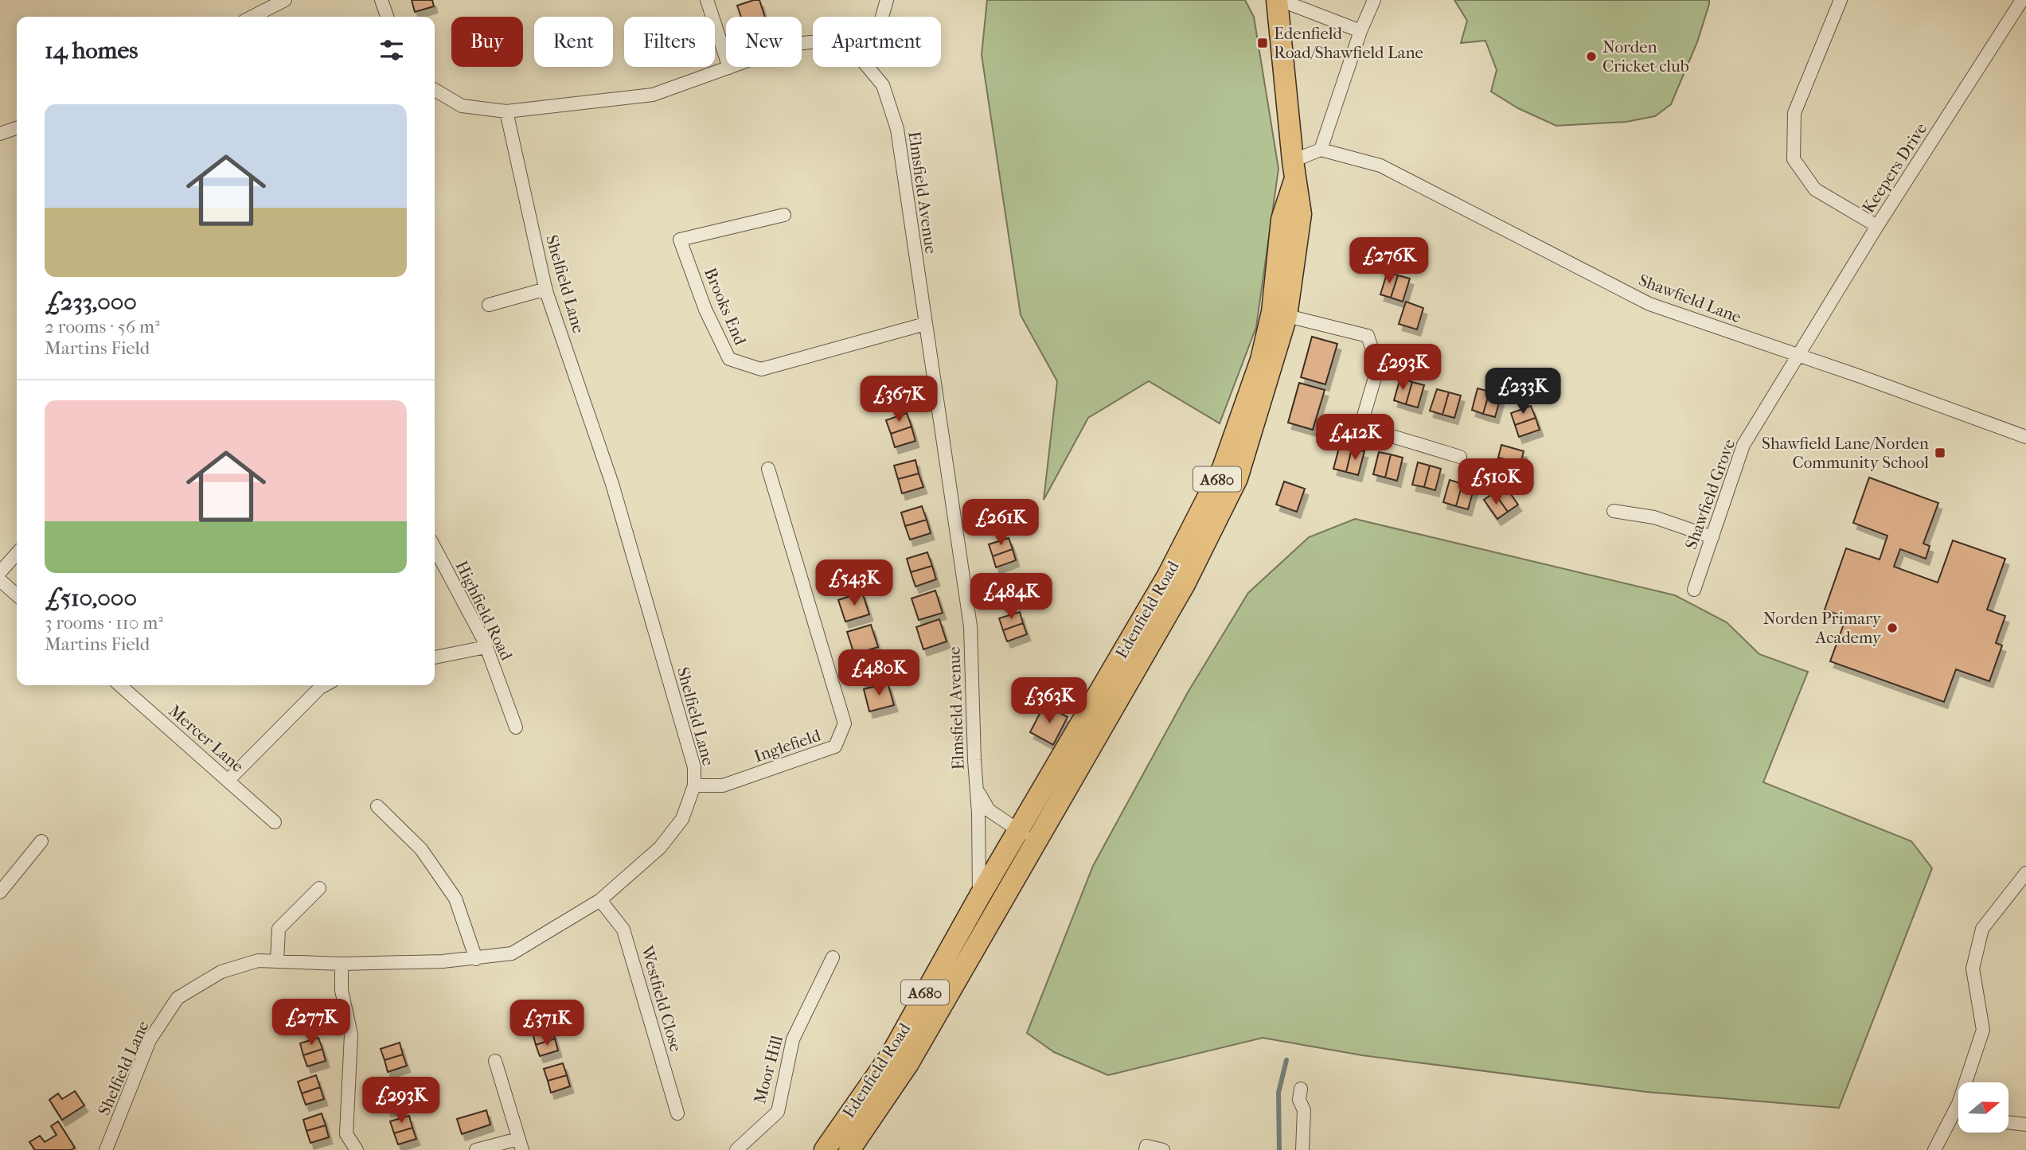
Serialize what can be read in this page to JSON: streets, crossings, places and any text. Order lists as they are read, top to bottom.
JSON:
{
  "streets": {
    "main road": ["A680", "Edenfield Road"],
    "street": [
      "Keepers Drive",
      "Elmsfield Avenue",
      "Shelfield Lane",
      "Shawfield Lane",
      "Brooks End",
      "Shawfield Grove",
      "Highfield Road",
      "Mercer Lane",
      "Inglefield",
      "Westfield Close",
      "Moor Hill"
    ]
  },
  "crossings": [
    ["Keepers Drive", "Shawfield Lane"],
    ["Keepers Drive", "Shawfield Grove"],
    ["Elmsfield Avenue", "Shelfield Lane"],
    ["Elmsfield Avenue", "Brooks End"],
    ["Elmsfield Avenue", "Edenfield Road"],
    ["Shelfield Lane", "Inglefield"],
    ["Shelfield Lane", "Westfield Close"],
    ["Shawfield Lane", "Shawfield Grove"]
  ],
  "places": {
    "transit": ["Edenfield Road/Shawfield Lane", "Shawfield Lane/Norden Community School"],
    "other": ["Norden Cricket club", "Norden Primary Academy"]
  },
  "north": "right",
  "page": {
    "chip": [
      "Buy",
      "Rent",
      "Filters",
      "New",
      "Apartment"
    ],
    "heading": "14 homes",
    "list": [
      {
        "name": "£233,000",
        "note": "2 rooms · 56 m² · Martins Field"
      },
      {
        "name": "£510,000",
        "note": "3 rooms · 110 m² · Martins Field"
      }
    ],
    "price": [
      "£276K",
      "£293K",
      "£233K",
      "£367K",
      "£412K",
      "£510K",
      "£261K",
      "£543K",
      "£484K",
      "£480K",
      "£363K",
      "£277K",
      "£371K",
      "£293K"
    ]
  }
}
